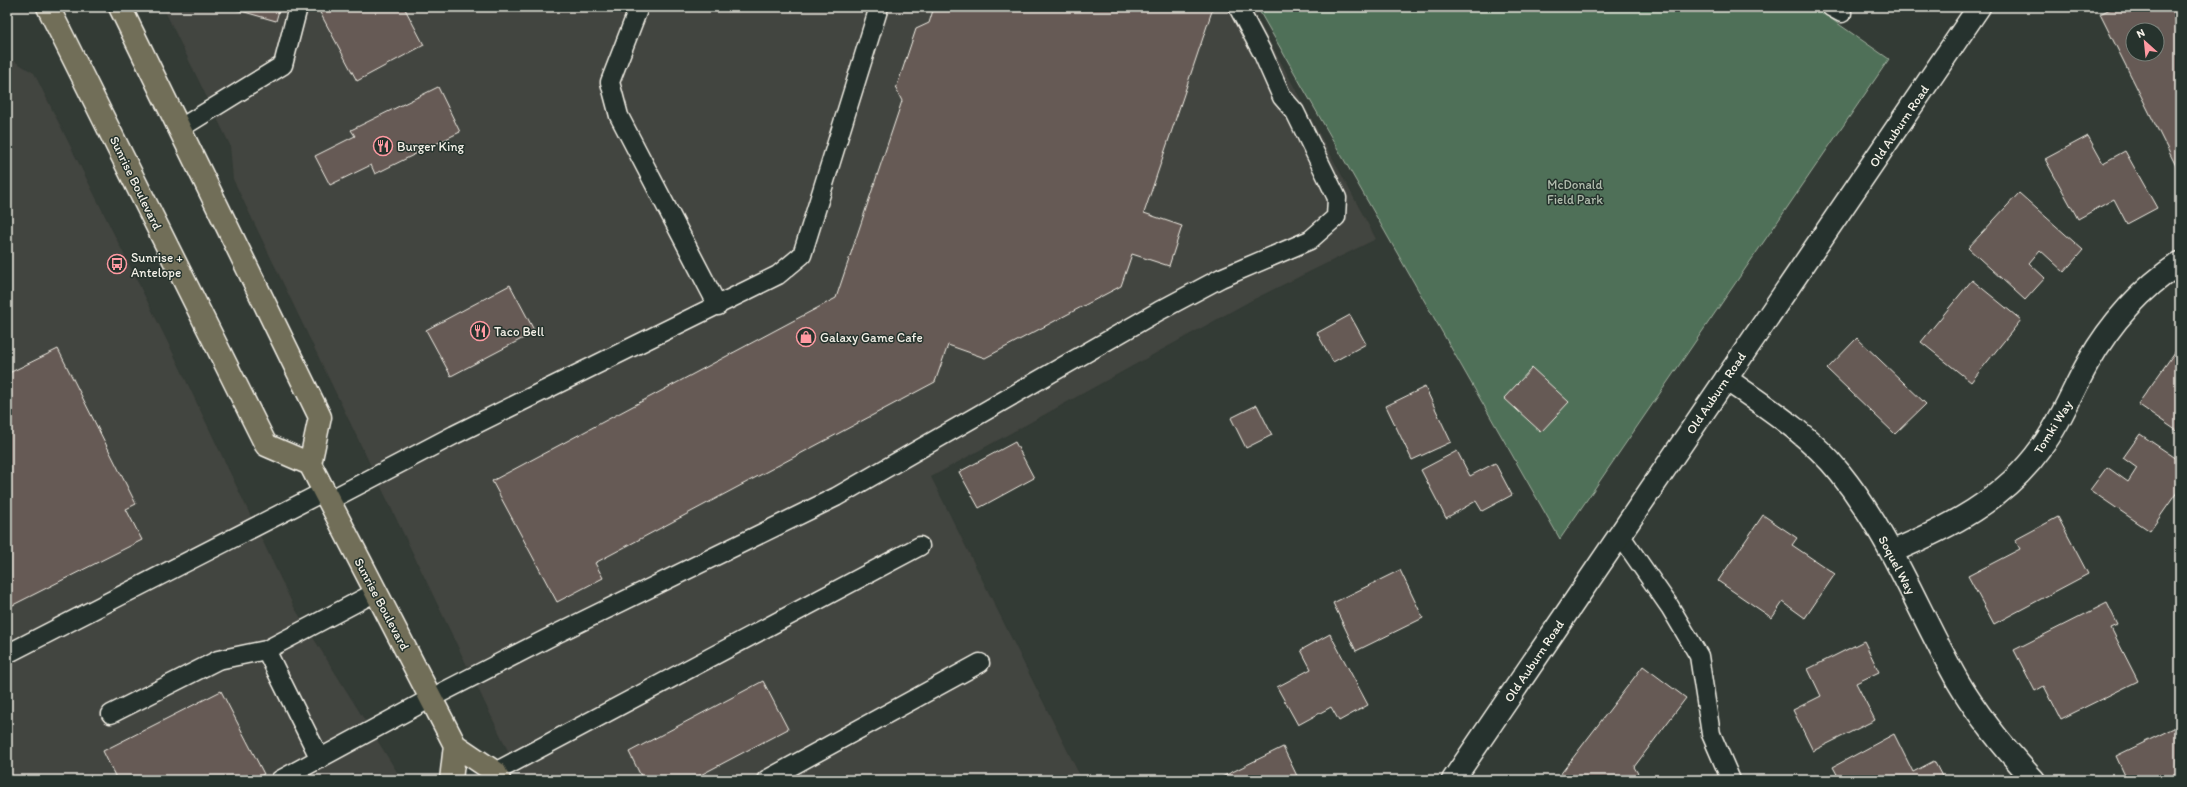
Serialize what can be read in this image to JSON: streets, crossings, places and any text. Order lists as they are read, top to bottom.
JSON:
{
  "streets": {
    "main road": [
      "Old Auburn Road",
      "Sunrise Boulevard",
      "Tomki Way",
      "Soquel Way"
    ]
  },
  "crossings": [
    ["Old Auburn Road", "Soquel Way"],
    ["Tomki Way", "Soquel Way"]
  ],
  "parks": ["McDonald Field Park"],
  "places": {
    "restaurant": ["Burger King", "Taco Bell"],
    "bus stop": ["Sunrise + Antelope"],
    "shop": ["Galaxy Game Cafe"]
  },
  "north": "top left"
}
